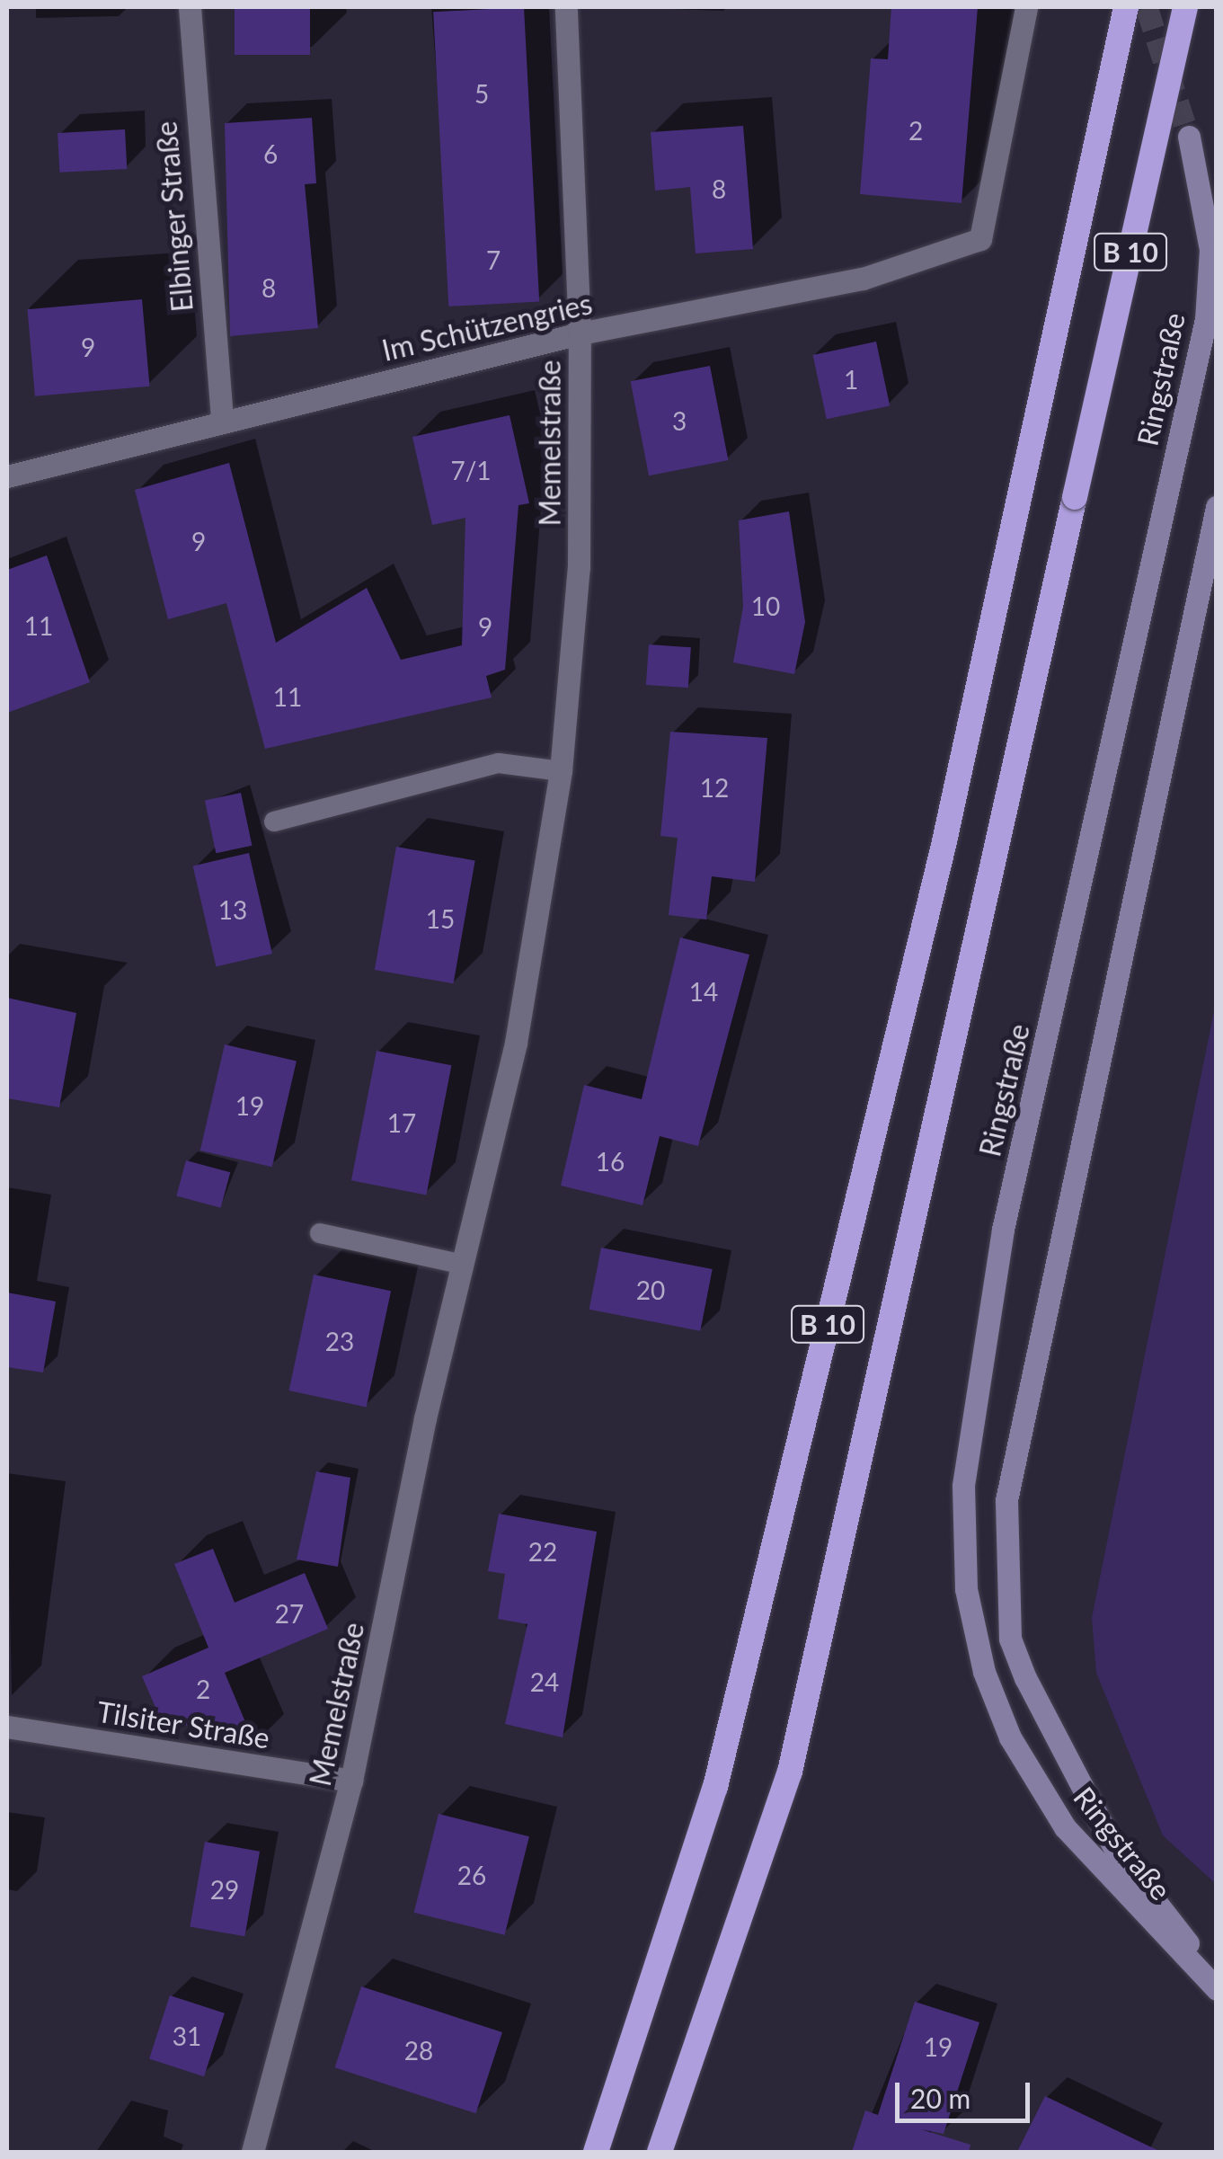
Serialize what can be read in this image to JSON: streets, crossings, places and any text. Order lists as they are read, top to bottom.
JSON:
{
  "streets": {
    "highway": ["B 10"],
    "main road": ["Ringstraße"],
    "street": [
      "Elbinger Straße",
      "Im Schützengries",
      "Memelstraße",
      "Tilsiter Straße"
    ]
  },
  "crossings": [
    ["Elbinger Straße", "Im Schützengries"],
    ["Im Schützengries", "Memelstraße"],
    ["Memelstraße", "Tilsiter Straße"]
  ],
  "house_numbers": [
    "5",
    "2",
    "6",
    "8",
    "7",
    "8",
    "9",
    "1",
    "3",
    "7/1",
    "9",
    "10",
    "11",
    "9",
    "11",
    "12",
    "13",
    "15",
    "14",
    "19",
    "17",
    "16",
    "20",
    "23",
    "22",
    "27",
    "24",
    "2",
    "26",
    "29",
    "31",
    "19",
    "28"
  ],
  "scale_bar": "20 m"
}
